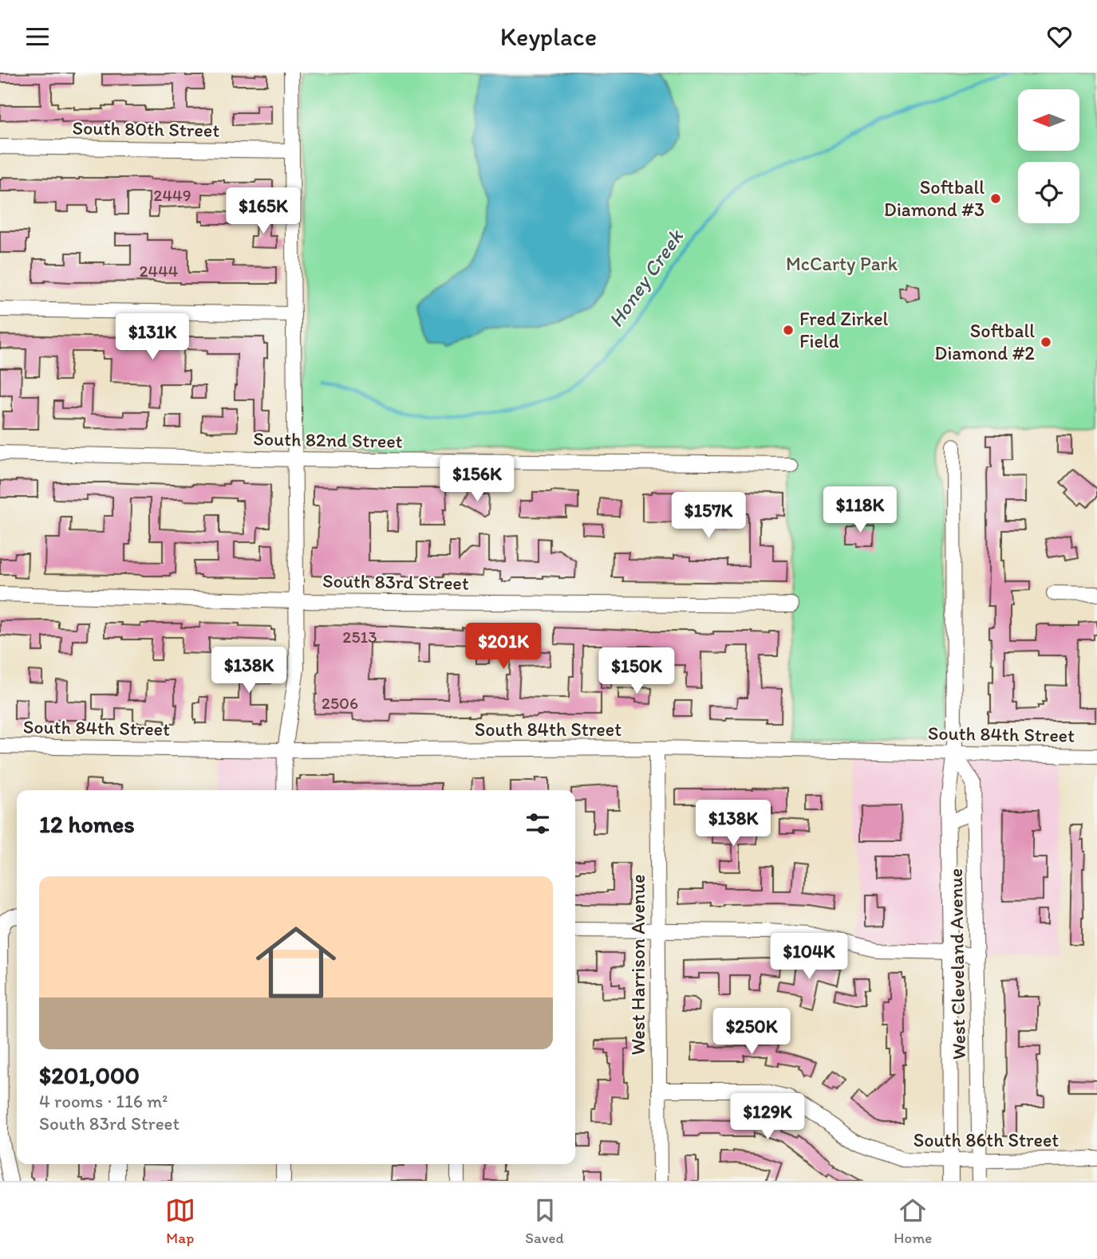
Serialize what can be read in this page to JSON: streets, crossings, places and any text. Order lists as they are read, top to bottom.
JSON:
{
  "streets": {
    "street": [
      "South 80th Street",
      "South 82nd Street",
      "South 83rd Street",
      "South 84th Street",
      "West Cleveland Avenue",
      "West Harrison Avenue",
      "South 86th Street"
    ]
  },
  "crossings": [
    ["South 84th Street", "West Cleveland Avenue"],
    ["South 84th Street", "West Harrison Avenue"],
    ["West Cleveland Avenue", "South 86th Street"],
    ["West Harrison Avenue", "South 86th Street"]
  ],
  "water": ["Honey Creek"],
  "parks": ["McCarty Park"],
  "places": ["Softball Diamond #3", "Fred Zirkel Field", "Softball Diamond #2"],
  "house_numbers": [
    "2449",
    "2444",
    "2513",
    "2506"
  ],
  "north": "left",
  "page": {
    "header": "Keyplace",
    "price": [
      "$165K",
      "$131K",
      "$156K",
      "$118K",
      "$157K",
      "$201K",
      "$138K",
      "$150K",
      "$138K",
      "$104K",
      "$250K",
      "$129K"
    ],
    "heading": "12 homes",
    "list": [
      {
        "name": "$201,000",
        "note": "4 rooms · 116 m² · South 83rd Street"
      }
    ],
    "tabs": ["Map", "Saved", "Home"]
  }
}
